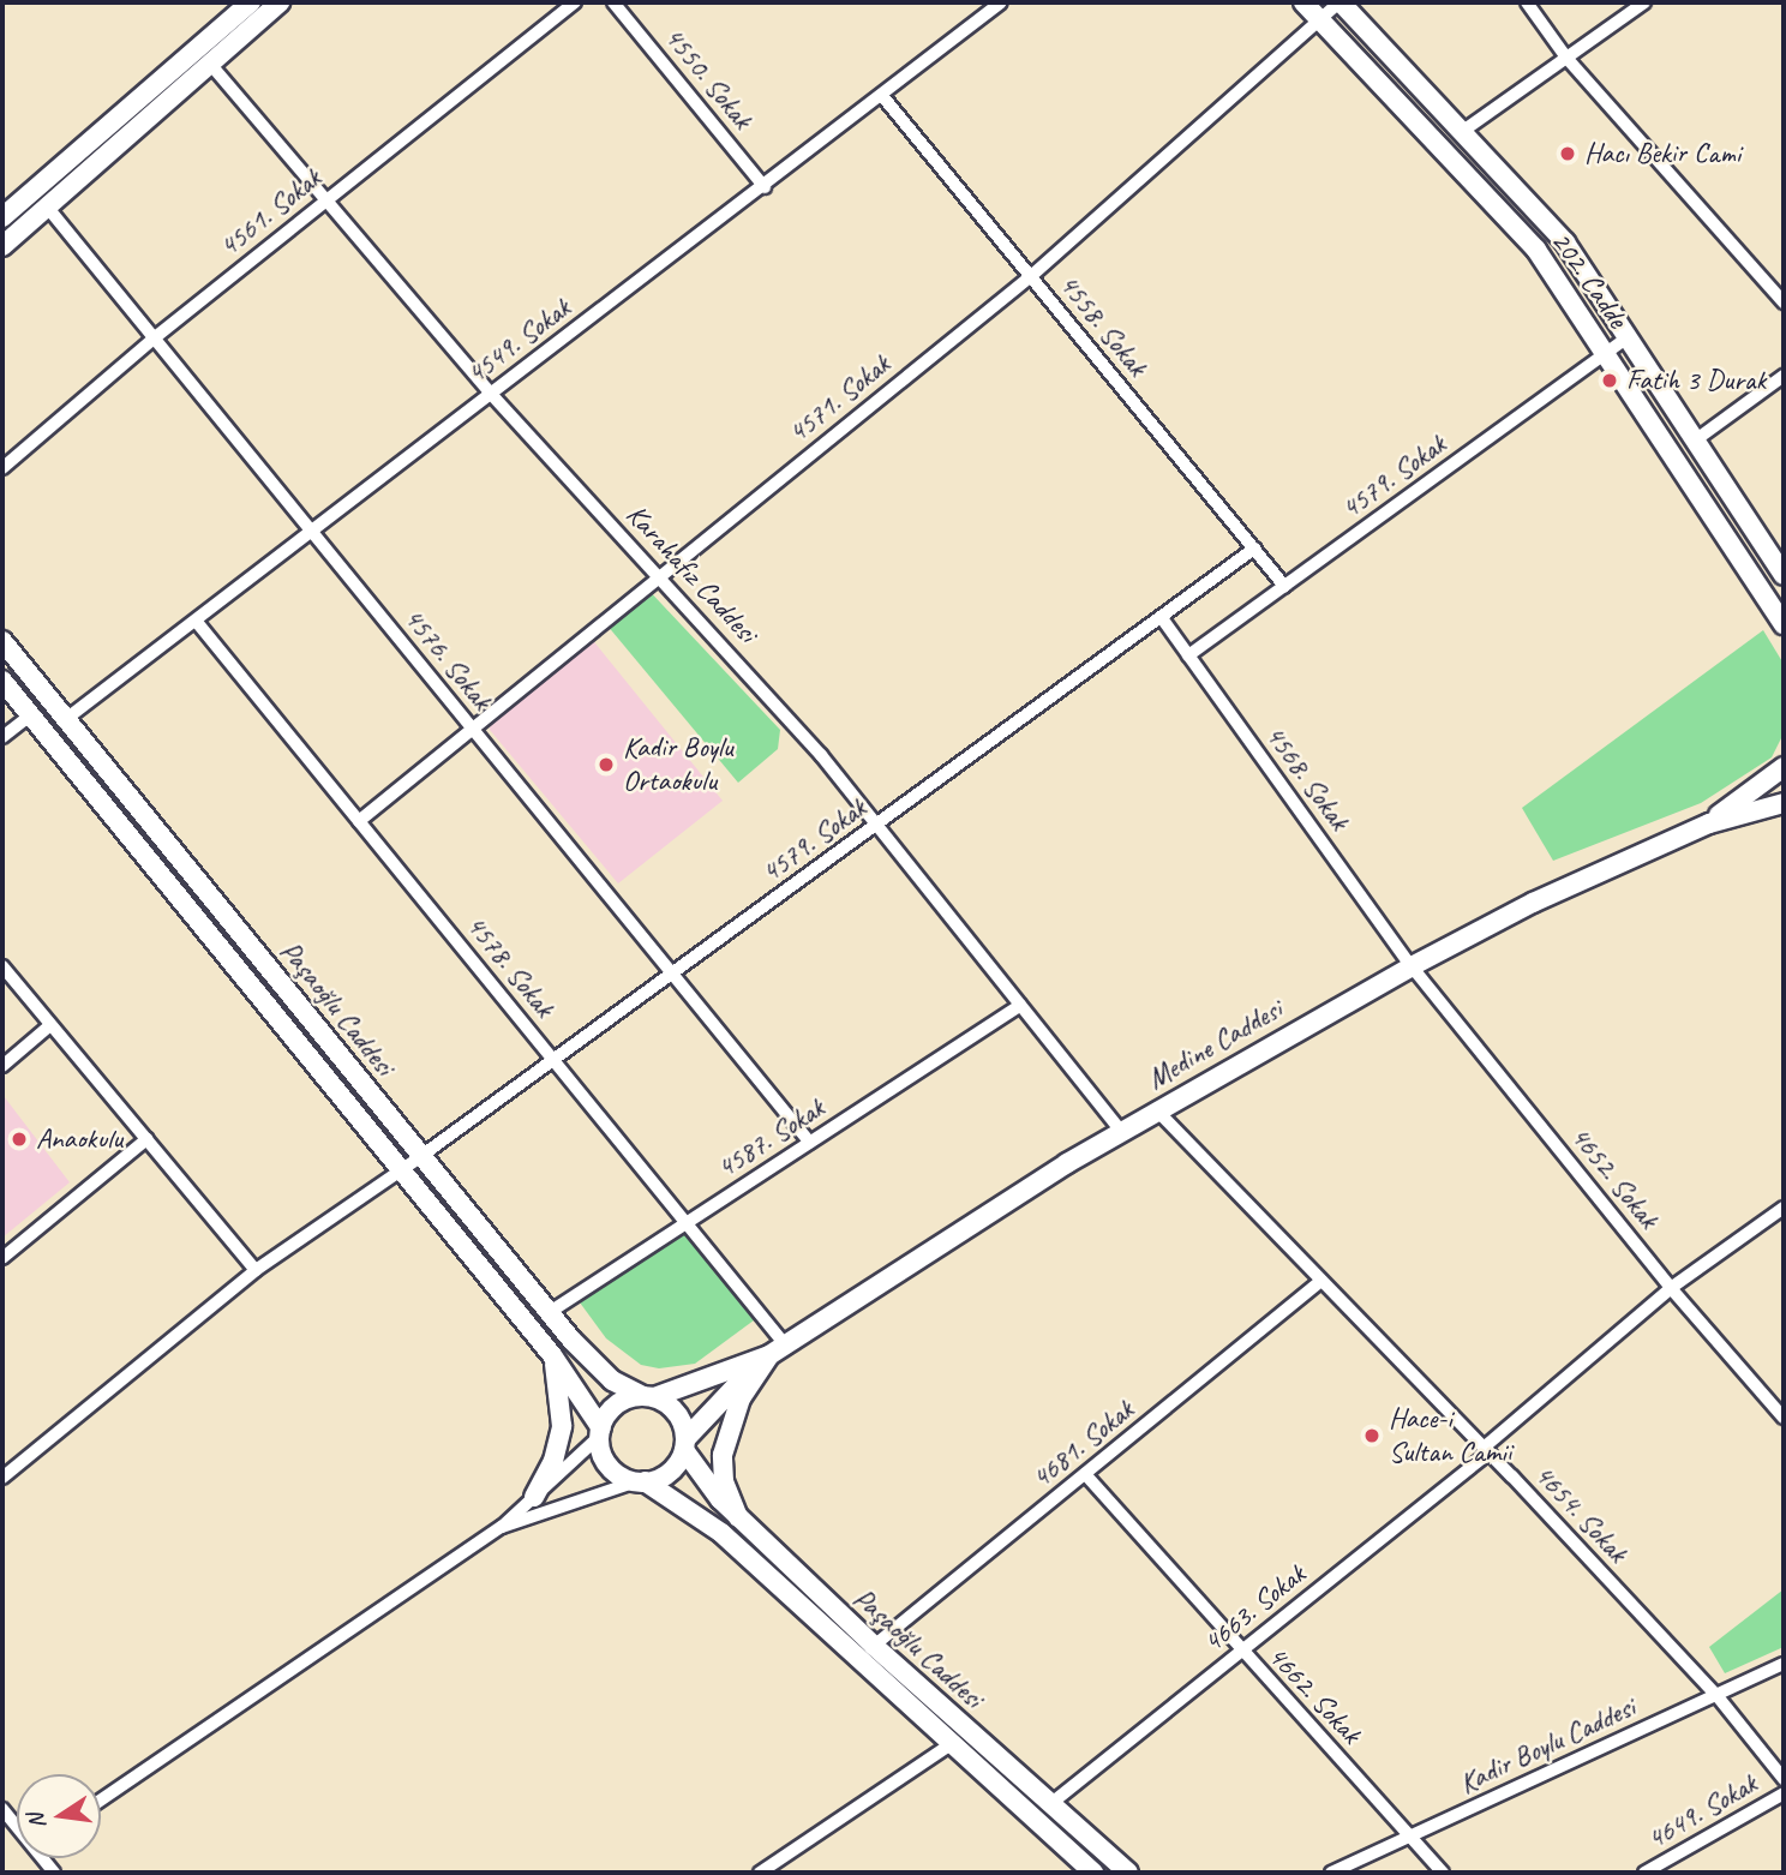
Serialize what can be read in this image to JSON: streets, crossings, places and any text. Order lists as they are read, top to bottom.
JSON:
{
  "streets": {
    "street": [
      "4550. Sokak",
      "4561. Sokak",
      "202. Cadde",
      "4558. Sokak",
      "4549. Sokak",
      "4571. Sokak",
      "4579. Sokak",
      "Karahafız Caddesi",
      "4576. Sokak",
      "4568. Sokak",
      "4578. Sokak",
      "Paşaoğlu Caddesi",
      "Medine Caddesi",
      "4587. Sokak",
      "4652. Sokak",
      "4681. Sokak",
      "4654. Sokak",
      "4663. Sokak",
      "4662. Sokak",
      "Kadir Boylu Caddesi",
      "4649. Sokak"
    ]
  },
  "crossings": [
    ["4550. Sokak", "4549. Sokak"],
    ["4561. Sokak", "Karahafız Caddesi"],
    ["4561. Sokak", "4576. Sokak"],
    ["202. Cadde", "4571. Sokak"],
    ["202. Cadde", "4579. Sokak"],
    ["4558. Sokak", "4549. Sokak"],
    ["4558. Sokak", "4571. Sokak"],
    ["4558. Sokak", "4579. Sokak"],
    ["4549. Sokak", "Karahafız Caddesi"],
    ["4549. Sokak", "4576. Sokak"],
    ["4549. Sokak", "4578. Sokak"],
    ["4549. Sokak", "Paşaoğlu Caddesi"],
    ["4571. Sokak", "Karahafız Caddesi"],
    ["4571. Sokak", "4576. Sokak"],
    ["4571. Sokak", "4578. Sokak"],
    ["4579. Sokak", "Karahafız Caddesi"],
    ["4579. Sokak", "4576. Sokak"],
    ["4579. Sokak", "4568. Sokak"],
    ["4579. Sokak", "4578. Sokak"],
    ["4579. Sokak", "Paşaoğlu Caddesi"],
    ["Karahafız Caddesi", "Medine Caddesi"],
    ["Karahafız Caddesi", "4587. Sokak"],
    ["4576. Sokak", "4587. Sokak"],
    ["4568. Sokak", "Medine Caddesi"],
    ["4568. Sokak", "4652. Sokak"],
    ["4578. Sokak", "Medine Caddesi"],
    ["4578. Sokak", "4587. Sokak"],
    ["Paşaoğlu Caddesi", "Medine Caddesi"],
    ["Paşaoğlu Caddesi", "4587. Sokak"],
    ["Paşaoğlu Caddesi", "4681. Sokak"],
    ["Paşaoğlu Caddesi", "4663. Sokak"],
    ["Medine Caddesi", "4652. Sokak"],
    ["Medine Caddesi", "4654. Sokak"],
    ["4652. Sokak", "4663. Sokak"],
    ["4681. Sokak", "4654. Sokak"],
    ["4681. Sokak", "4662. Sokak"],
    ["4654. Sokak", "4663. Sokak"],
    ["4654. Sokak", "Kadir Boylu Caddesi"],
    ["4663. Sokak", "4662. Sokak"],
    ["4662. Sokak", "Kadir Boylu Caddesi"]
  ],
  "places": [
    "Hacı Bekir Cami",
    "Fatih 3 Durak",
    "Kadir Boylu Ortaokulu",
    "Anaokulu",
    "Hace-i Sultan Camii"
  ],
  "north": "left"
}
